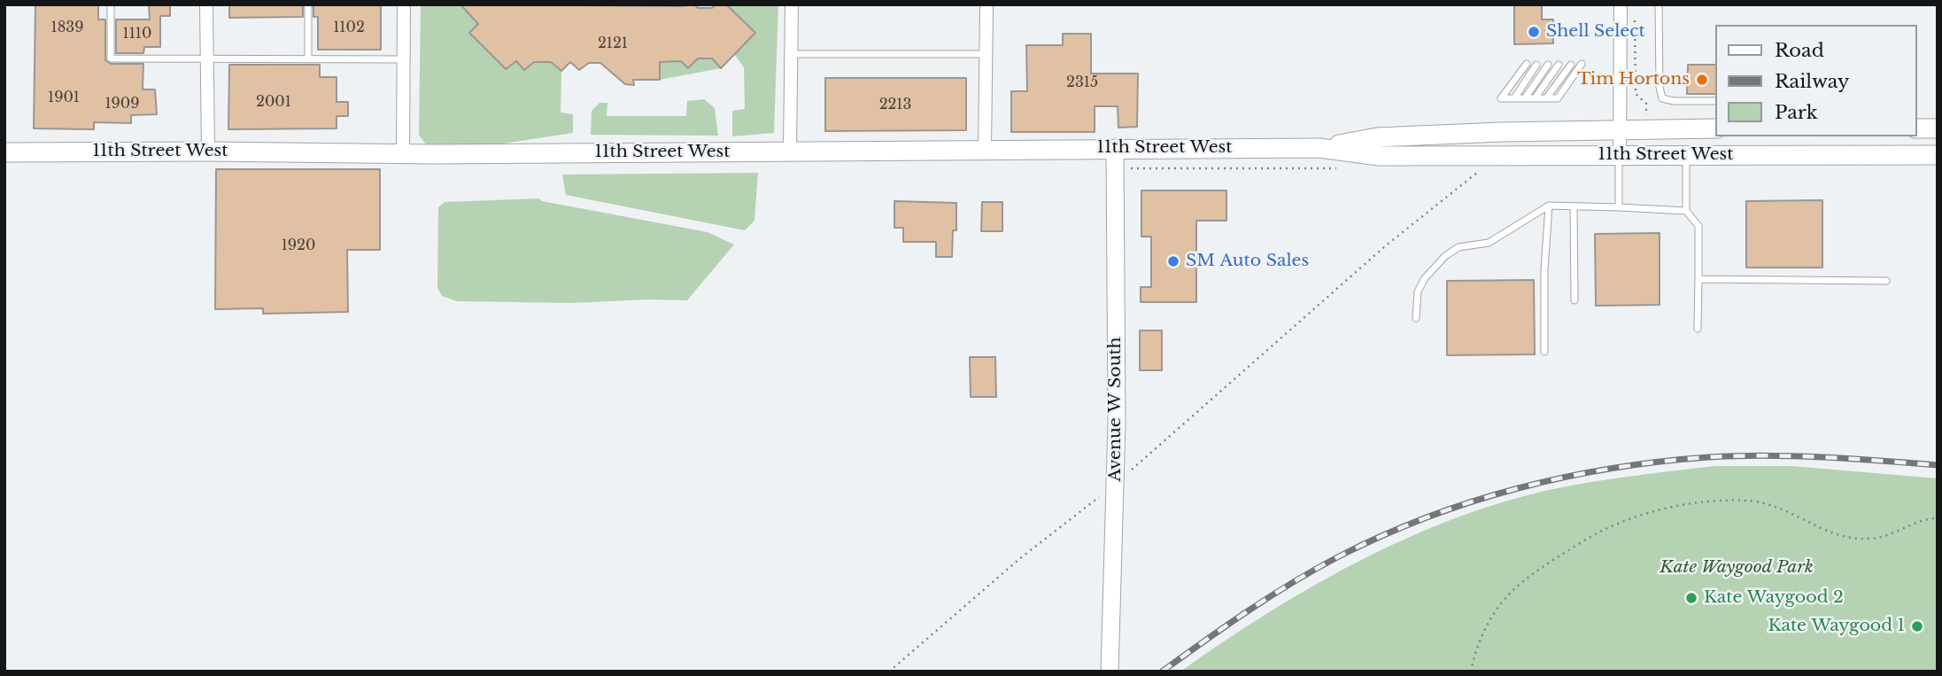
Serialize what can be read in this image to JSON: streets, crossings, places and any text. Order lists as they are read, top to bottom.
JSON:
{
  "streets": {
    "main road": ["11th Street West"],
    "street": ["Avenue W South"]
  },
  "crossings": [
    ["11th Street West", "Avenue W South"]
  ],
  "parks": ["Kate Waygood Park"],
  "places": [
    "Shell Select",
    "Tim Hortons",
    "SM Auto Sales",
    "Kate Waygood 2",
    "Kate Waygood 1"
  ],
  "house_numbers": [
    "1839",
    "1102",
    "1110",
    "2121",
    "2315",
    "1901",
    "2001",
    "1909",
    "2213",
    "1920"
  ],
  "legend": ["Road", "Railway", "Park"]
}
